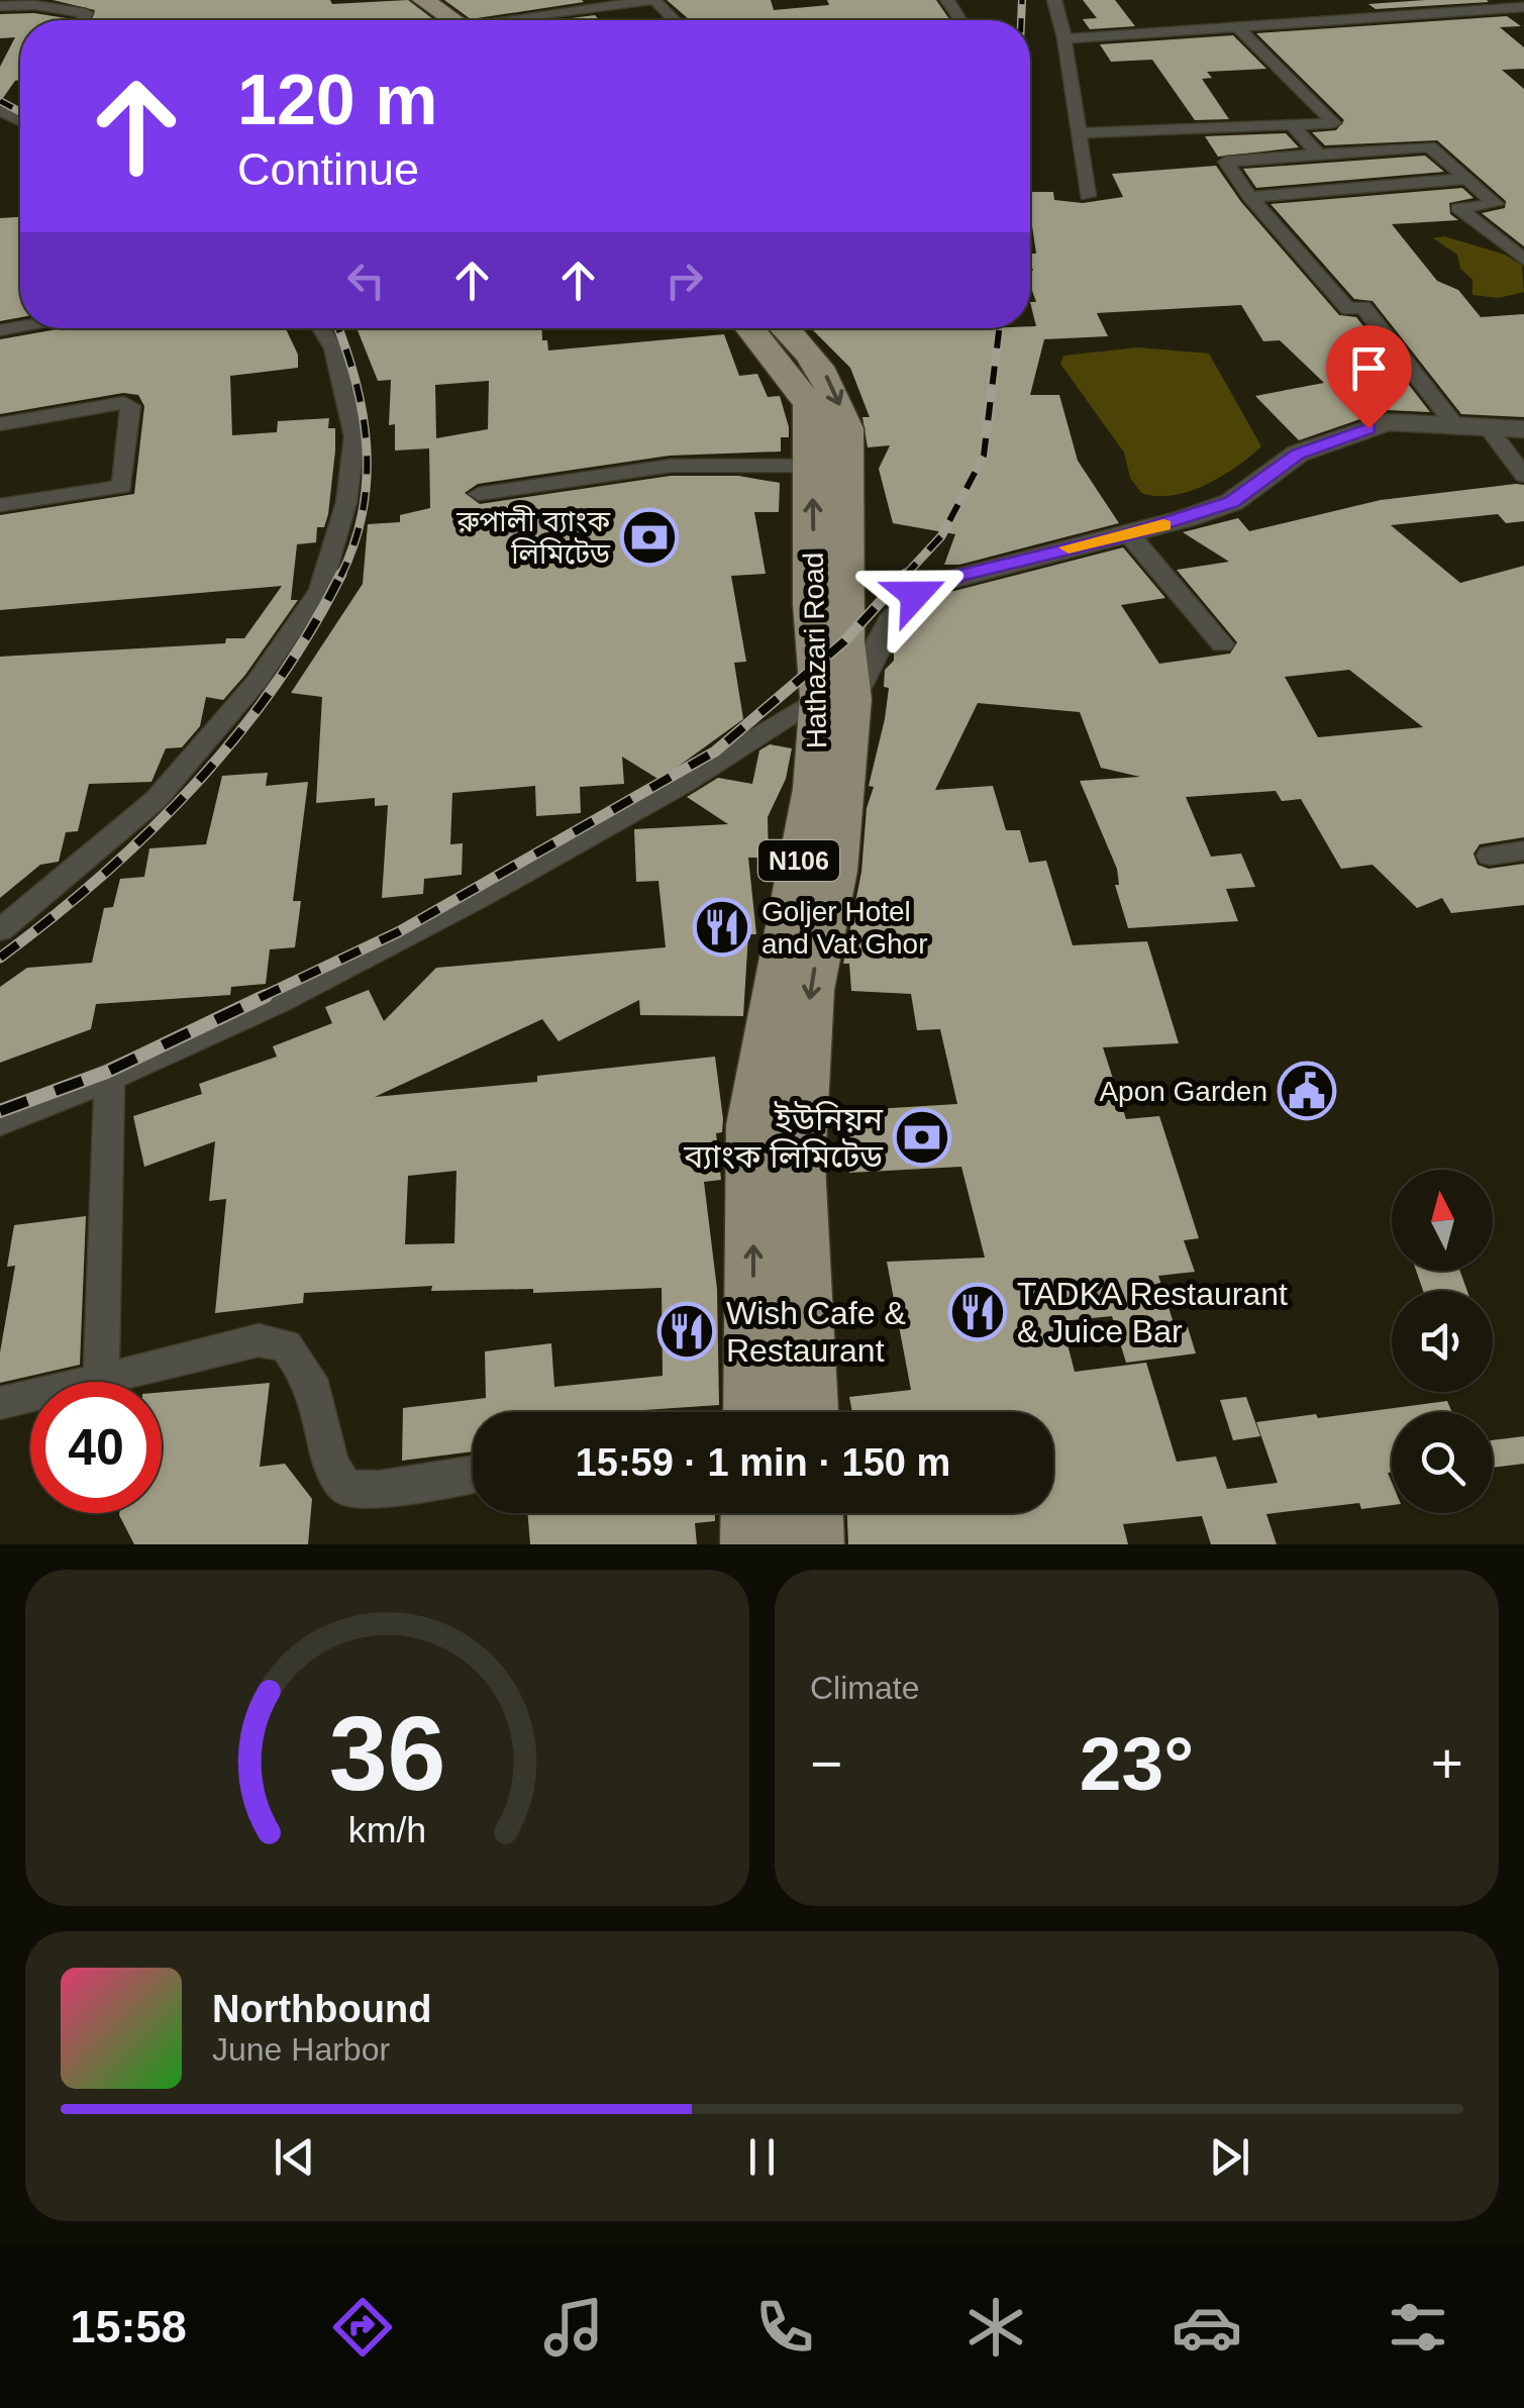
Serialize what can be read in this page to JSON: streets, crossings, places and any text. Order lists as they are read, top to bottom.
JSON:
{
  "streets": {
    "highway": ["Hathazari Road", "N106"]
  },
  "places": {
    "bank": ["রুপালী ব্যাংক লিমিটেড", "ইউনিয়ন ব্যাংক লিমিটেড"],
    "restaurant": ["Goljer Hotel and Vat Ghor", "TADKA Restaurant & Juice Bar", "Wish Cafe & Restaurant"],
    "public building": ["Apon Garden"]
  },
  "north": "top",
  "page": {
    "turn": ["120 m", "Continue"],
    "limit": "40",
    "trip": "15:59 · 1 min · 150 m",
    "tile": "Climate",
    "heat": ["−", "23°", "+"],
    "song": ["Northbound", "June Harbor"],
    "tabs": "15:58",
    "gauge": ["36", "km/h"]
  }
}
